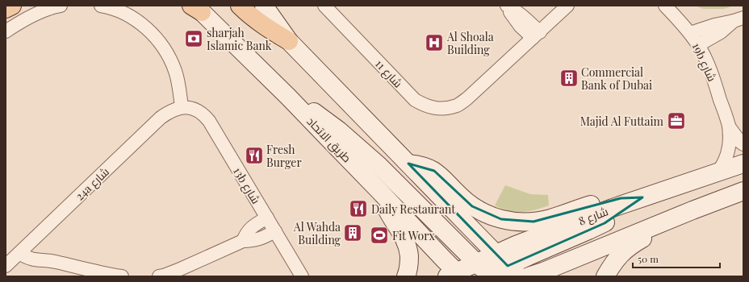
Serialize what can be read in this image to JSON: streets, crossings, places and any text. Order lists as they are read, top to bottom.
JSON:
{
  "streets": {
    "main road": ["طريق الاتحاد", "شارع 8"],
    "street": [
      "19b شارع",
      "شارع 11",
      "24a شارع",
      "13b شارع"
    ]
  },
  "crossings": [
    ["19b شارع", "شارع 8"],
    ["طريق الاتحاد", "شارع 8"],
    ["24a شارع", "13b شارع"]
  ],
  "places": {
    "bank": ["sharjah Islamic Bank"],
    "hospital": ["Al Shoala Building"],
    "building": ["Commercial Bank of Dubai", "Al Wahda Building"],
    "office": ["Majid Al Futtaim"],
    "restaurant": ["Fresh Burger", "Daily Restaurant"],
    "sports": ["Fit Worx"]
  },
  "scale_bar": "50 m"
}
